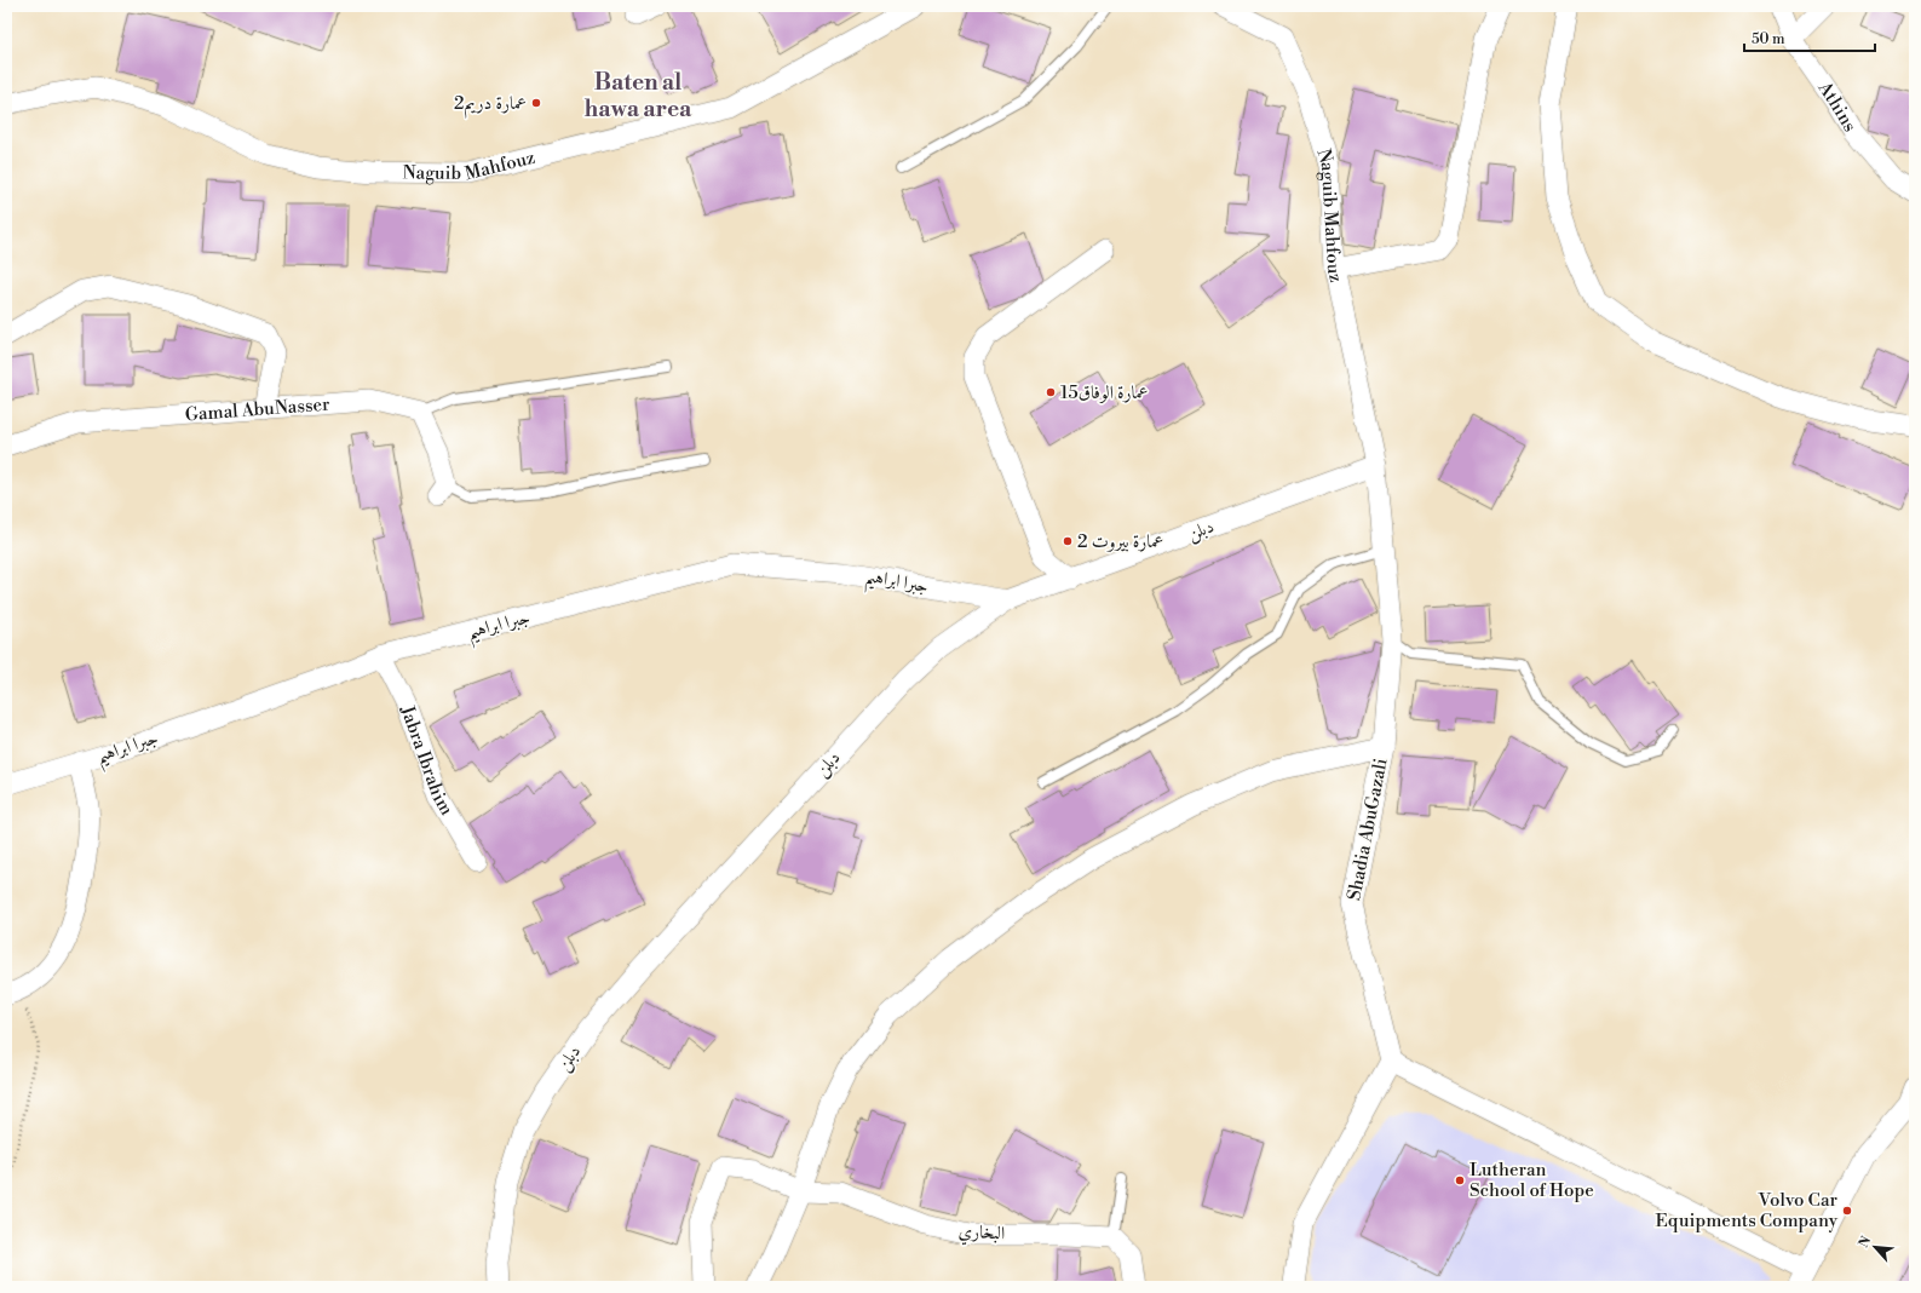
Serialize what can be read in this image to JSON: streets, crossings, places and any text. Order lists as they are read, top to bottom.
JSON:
{
  "streets": {
    "street": [
      "Athins",
      "Naguib Mahfouz",
      "Gamal AbuNasser",
      "دبلن",
      "جبرا ابراهيم",
      "Jabra Ibrahim",
      "Shadia AbuGazali",
      "البخاري"
    ]
  },
  "crossings": [
    ["Naguib Mahfouz", "دبلن"],
    ["Naguib Mahfouz", "Shadia AbuGazali"],
    ["دبلن", "جبرا ابراهيم"],
    ["دبلن", "Shadia AbuGazali"],
    ["جبرا ابراهيم", "Jabra Ibrahim"]
  ],
  "districts": ["Baten al hawa area"],
  "places": [
    "عمارة دريم2",
    "عمارة الوفاق15",
    "عمارة بيروت 2",
    "Lutheran School of Hope",
    "Volvo Car Equipments Company"
  ],
  "scale_bar": "50 m",
  "north": "top left"
}
